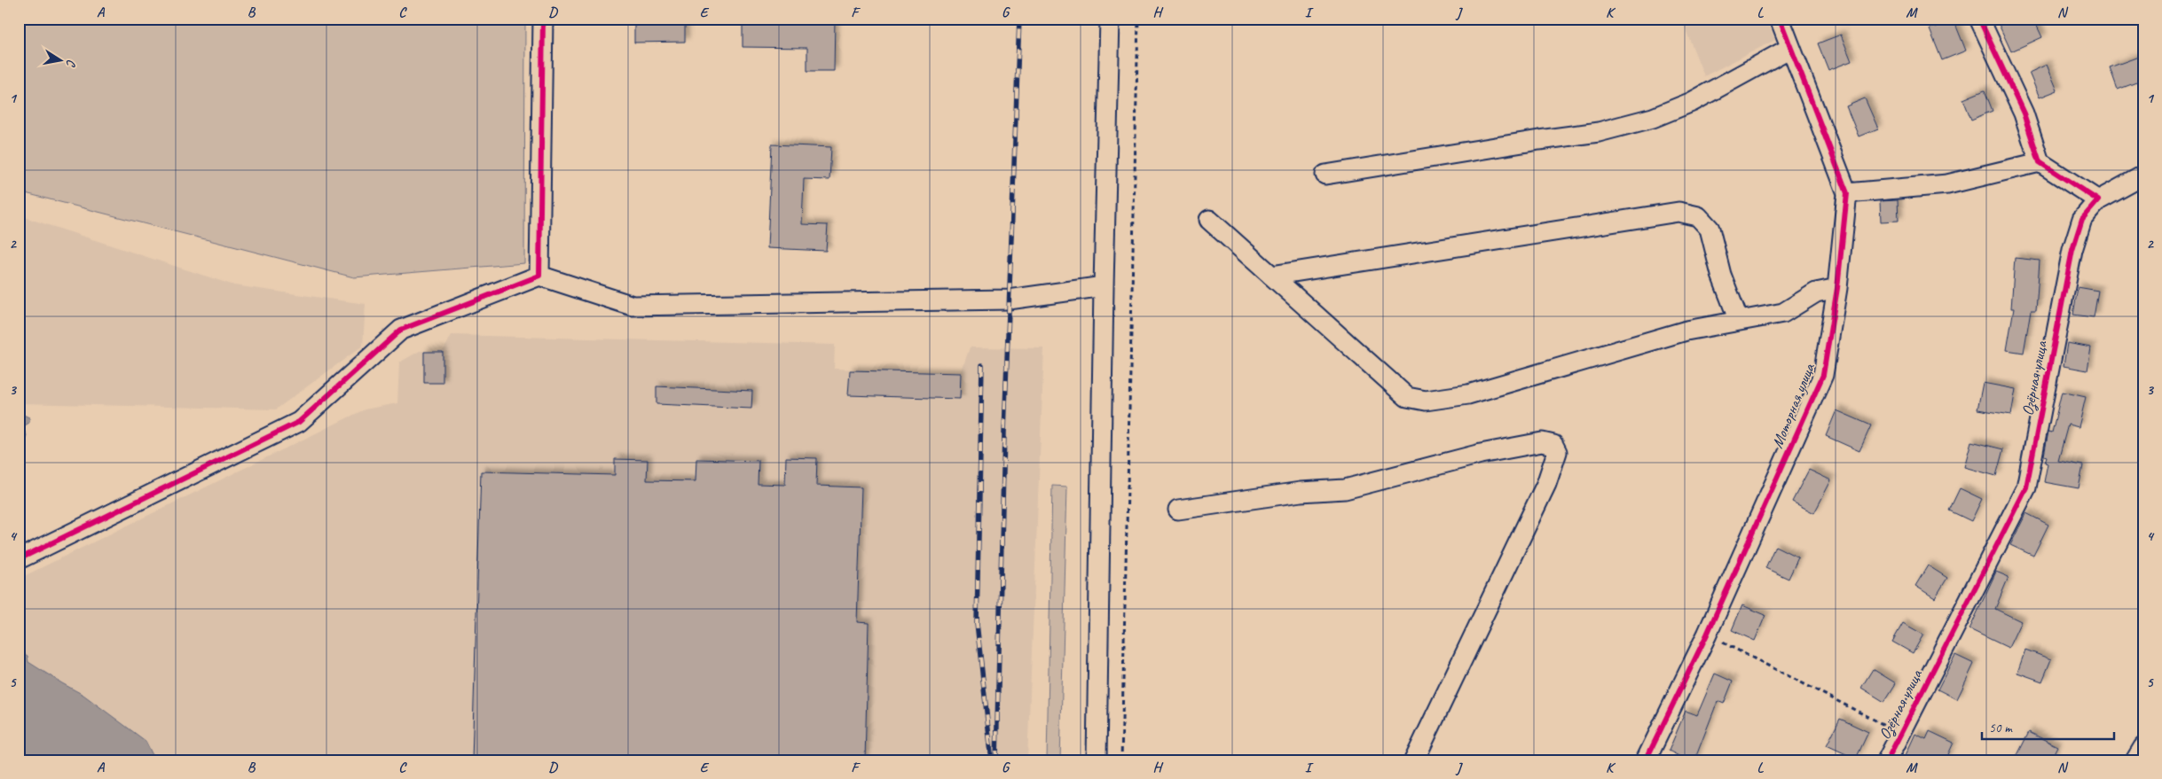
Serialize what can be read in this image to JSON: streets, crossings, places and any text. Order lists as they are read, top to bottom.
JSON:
{
  "streets": {
    "street": ["Озёрная улица", "Моторная улица"]
  },
  "scale_bar": "50 m",
  "north": "right",
  "grid": {
    "columns": [
      "A",
      "B",
      "C",
      "D",
      "E",
      "F",
      "G",
      "H",
      "I",
      "J",
      "K",
      "L",
      "M",
      "N"
    ],
    "rows": [
      "1",
      "2",
      "3",
      "4",
      "5"
    ]
  }
}
